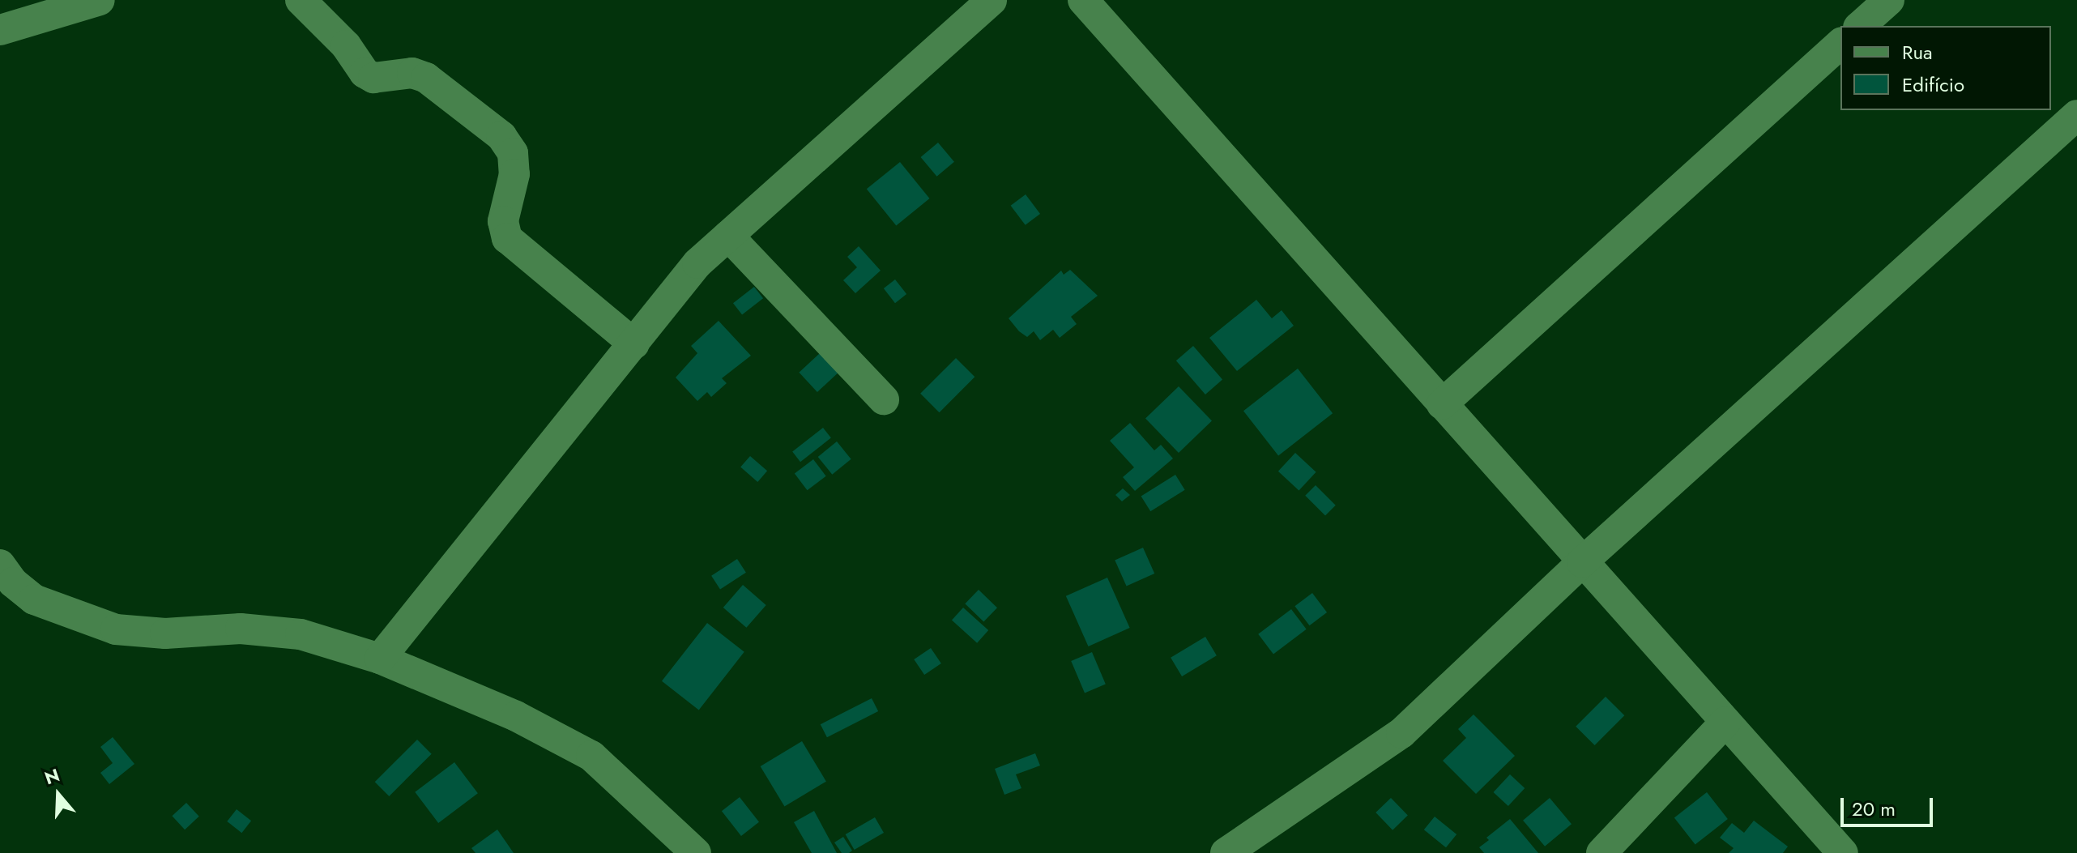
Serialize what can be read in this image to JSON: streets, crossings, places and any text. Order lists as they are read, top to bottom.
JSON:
{
  "legend": ["Rua", "Edifício"],
  "scale_bar": "20 m",
  "north": "top"
}
